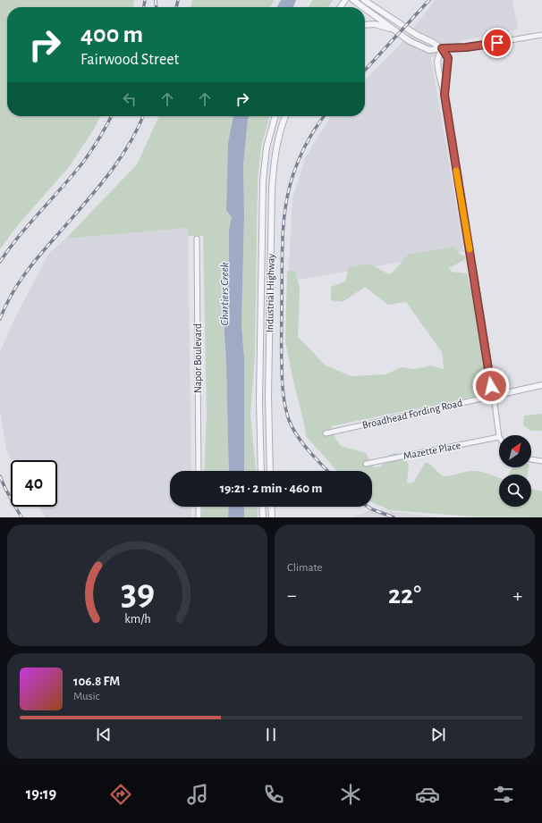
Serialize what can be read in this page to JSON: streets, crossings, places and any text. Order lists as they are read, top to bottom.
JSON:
{
  "streets": {
    "street": [
      "Industrial Highway",
      "Napor Boulevard",
      "Broadhead Fording Road",
      "Mazette Place"
    ]
  },
  "water": ["Chartiers Creek"],
  "north": "top right",
  "page": {
    "turn": ["400 m", "Fairwood Street"],
    "limit": "40",
    "trip": "19:21 · 2 min · 460 m",
    "tile": "Climate",
    "heat": ["−", "22°", "+"],
    "song": ["106.8 FM", "Music"],
    "tabs": "19:19",
    "gauge": ["39", "km/h"]
  }
}
